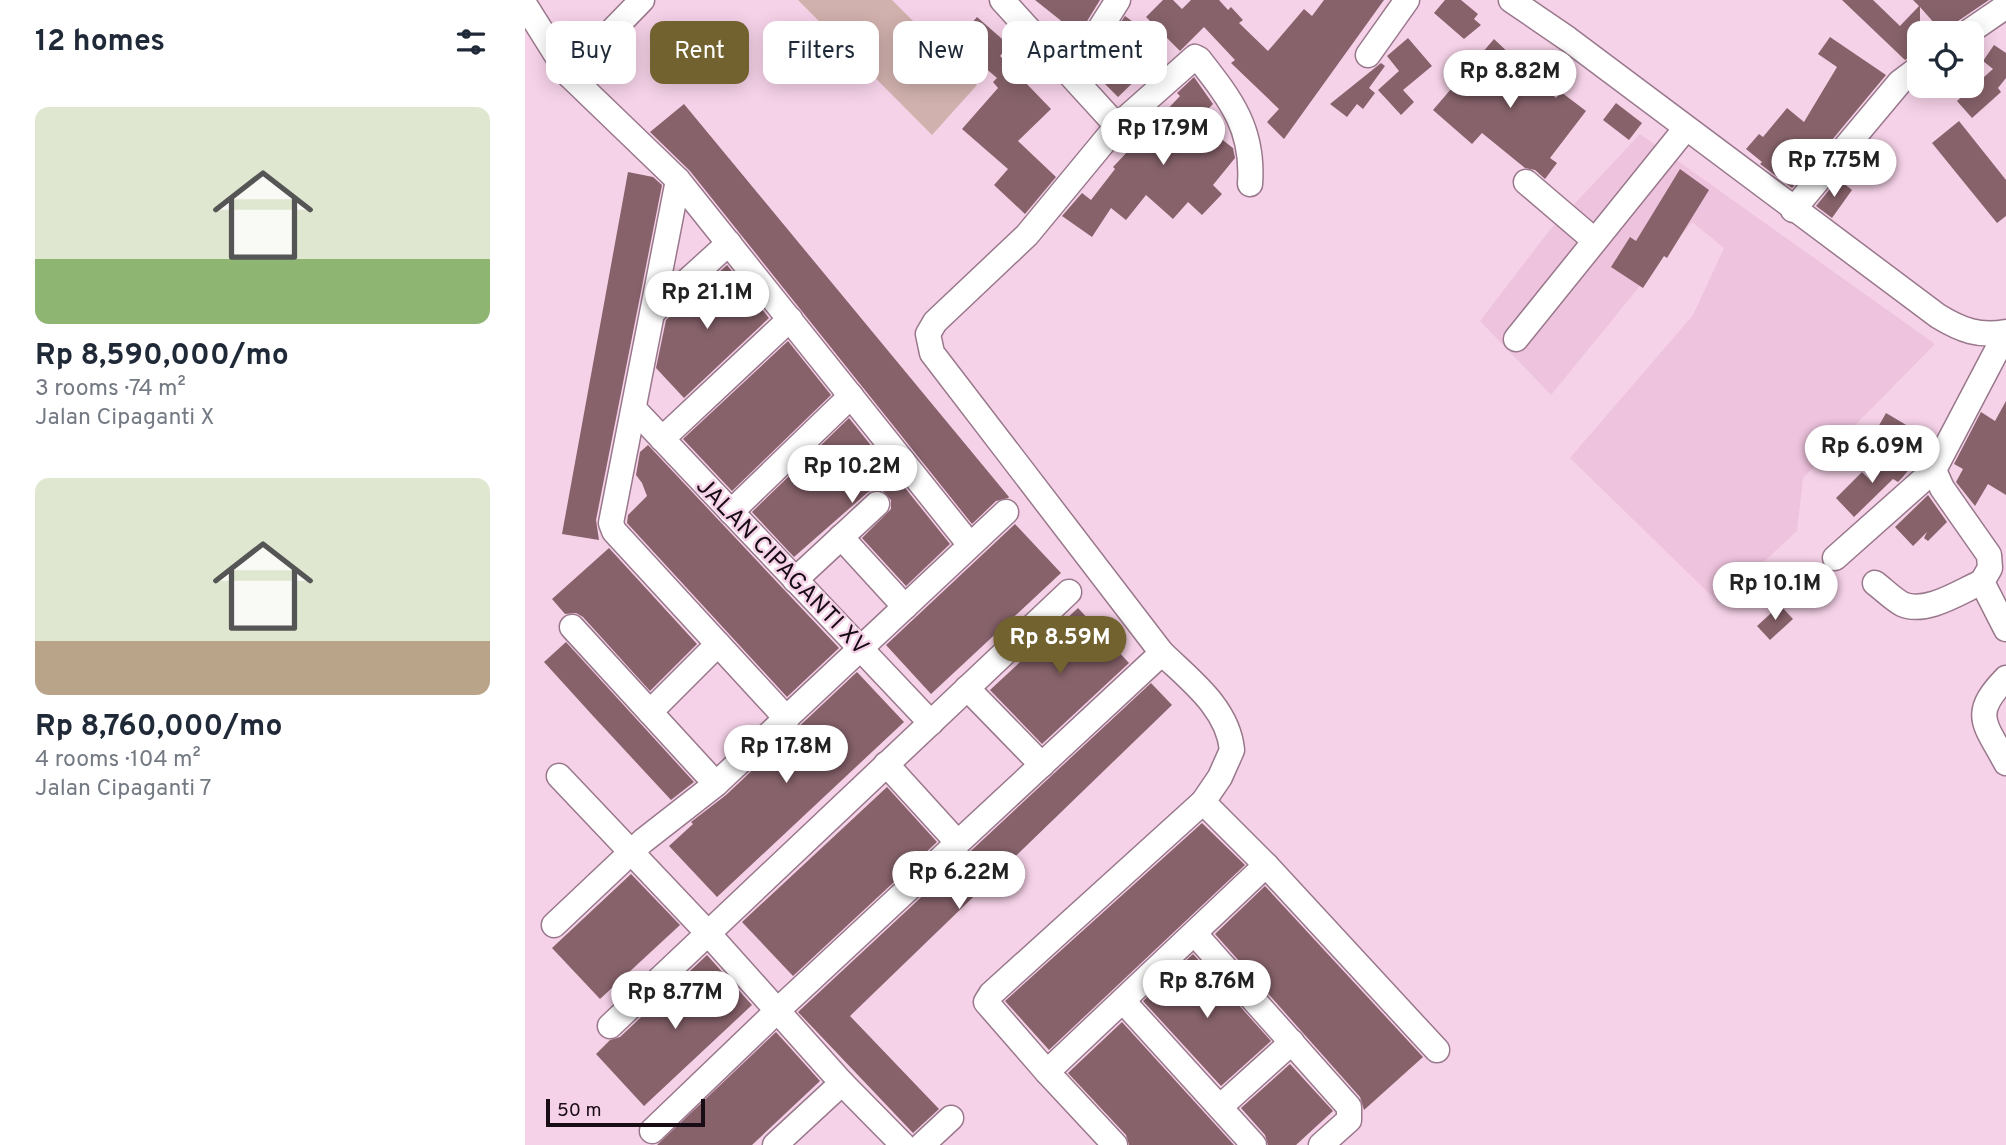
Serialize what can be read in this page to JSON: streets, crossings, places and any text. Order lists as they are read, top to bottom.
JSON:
{
  "streets": {
    "street": ["JALAN CIPAGANTI XV"]
  },
  "scale_bar": "50 m",
  "page": {
    "heading": "12 homes",
    "chip": [
      "Buy",
      "Rent",
      "Filters",
      "New",
      "Apartment"
    ],
    "price": [
      "Rp 8.82M",
      "Rp 17.9M",
      "Rp 7.75M",
      "Rp 21.1M",
      "Rp 6.09M",
      "Rp 10.2M",
      "Rp 10.1M",
      "Rp 8.59M",
      "Rp 17.8M",
      "Rp 6.22M",
      "Rp 8.76M",
      "Rp 8.77M"
    ],
    "list": [
      {
        "name": "Rp 8,590,000/mo",
        "note": "3 rooms · 74 m² · Jalan Cipaganti X"
      },
      {
        "name": "Rp 8,760,000/mo",
        "note": "4 rooms · 104 m² · Jalan Cipaganti 7"
      }
    ],
    "scale": "50 m"
  }
}
